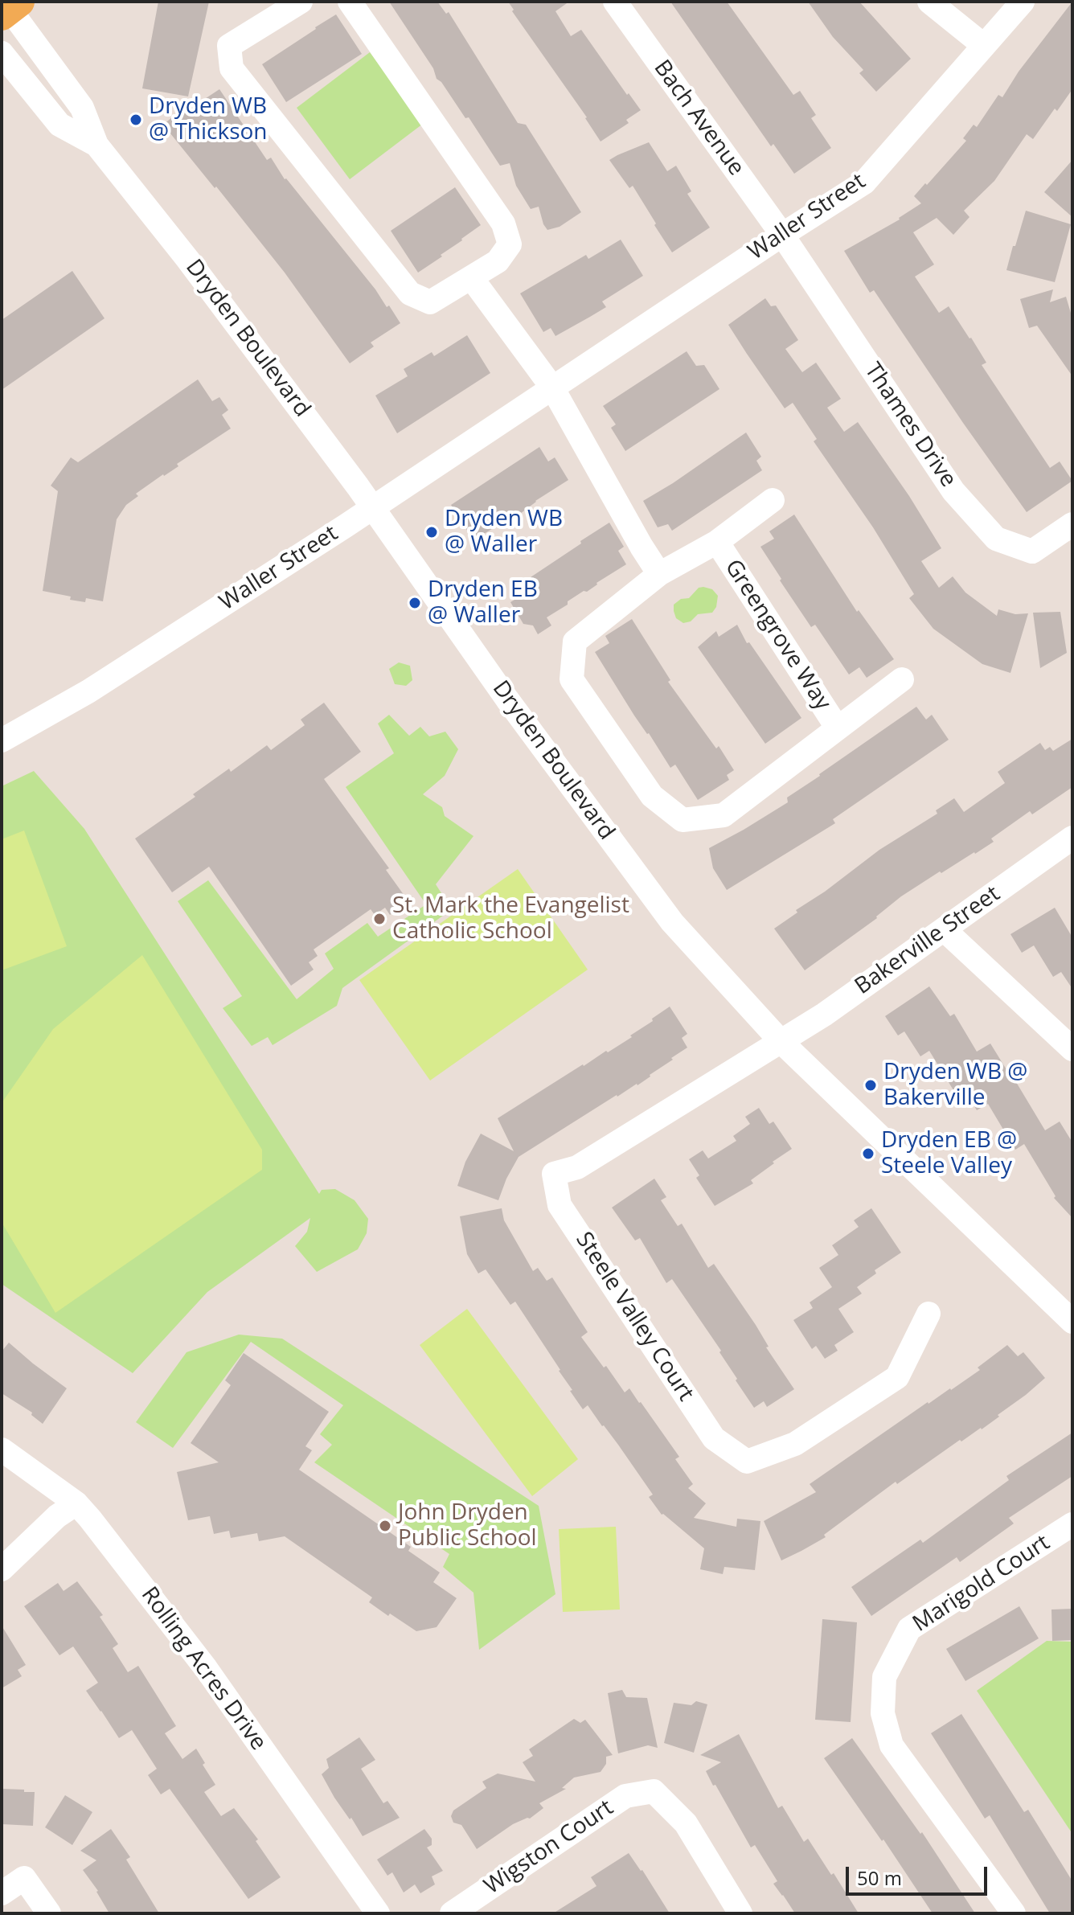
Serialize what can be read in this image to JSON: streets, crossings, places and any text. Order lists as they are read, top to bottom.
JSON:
{
  "streets": {
    "street": [
      "Bach Avenue",
      "Waller Street",
      "Dryden Boulevard",
      "Thames Drive",
      "Greengrove Way",
      "Bakerville Street",
      "Steele Valley Court",
      "Marigold Court",
      "Rolling Acres Drive",
      "Wigston Court"
    ]
  },
  "crossings": [
    ["Bach Avenue", "Waller Street"],
    ["Bach Avenue", "Thames Drive"],
    ["Waller Street", "Dryden Boulevard"],
    ["Waller Street", "Thames Drive"],
    ["Dryden Boulevard", "Bakerville Street"],
    ["Dryden Boulevard", "Steele Valley Court"],
    ["Bakerville Street", "Steele Valley Court"]
  ],
  "places": [
    "Dryden WB @ Thickson",
    "Dryden WB @ Waller",
    "Dryden EB @ Waller",
    "St. Mark the Evangelist Catholic School",
    "Dryden WB @ Bakerville",
    "Dryden EB @ Steele Valley",
    "John Dryden Public School"
  ],
  "scale_bar": "50 m"
}
